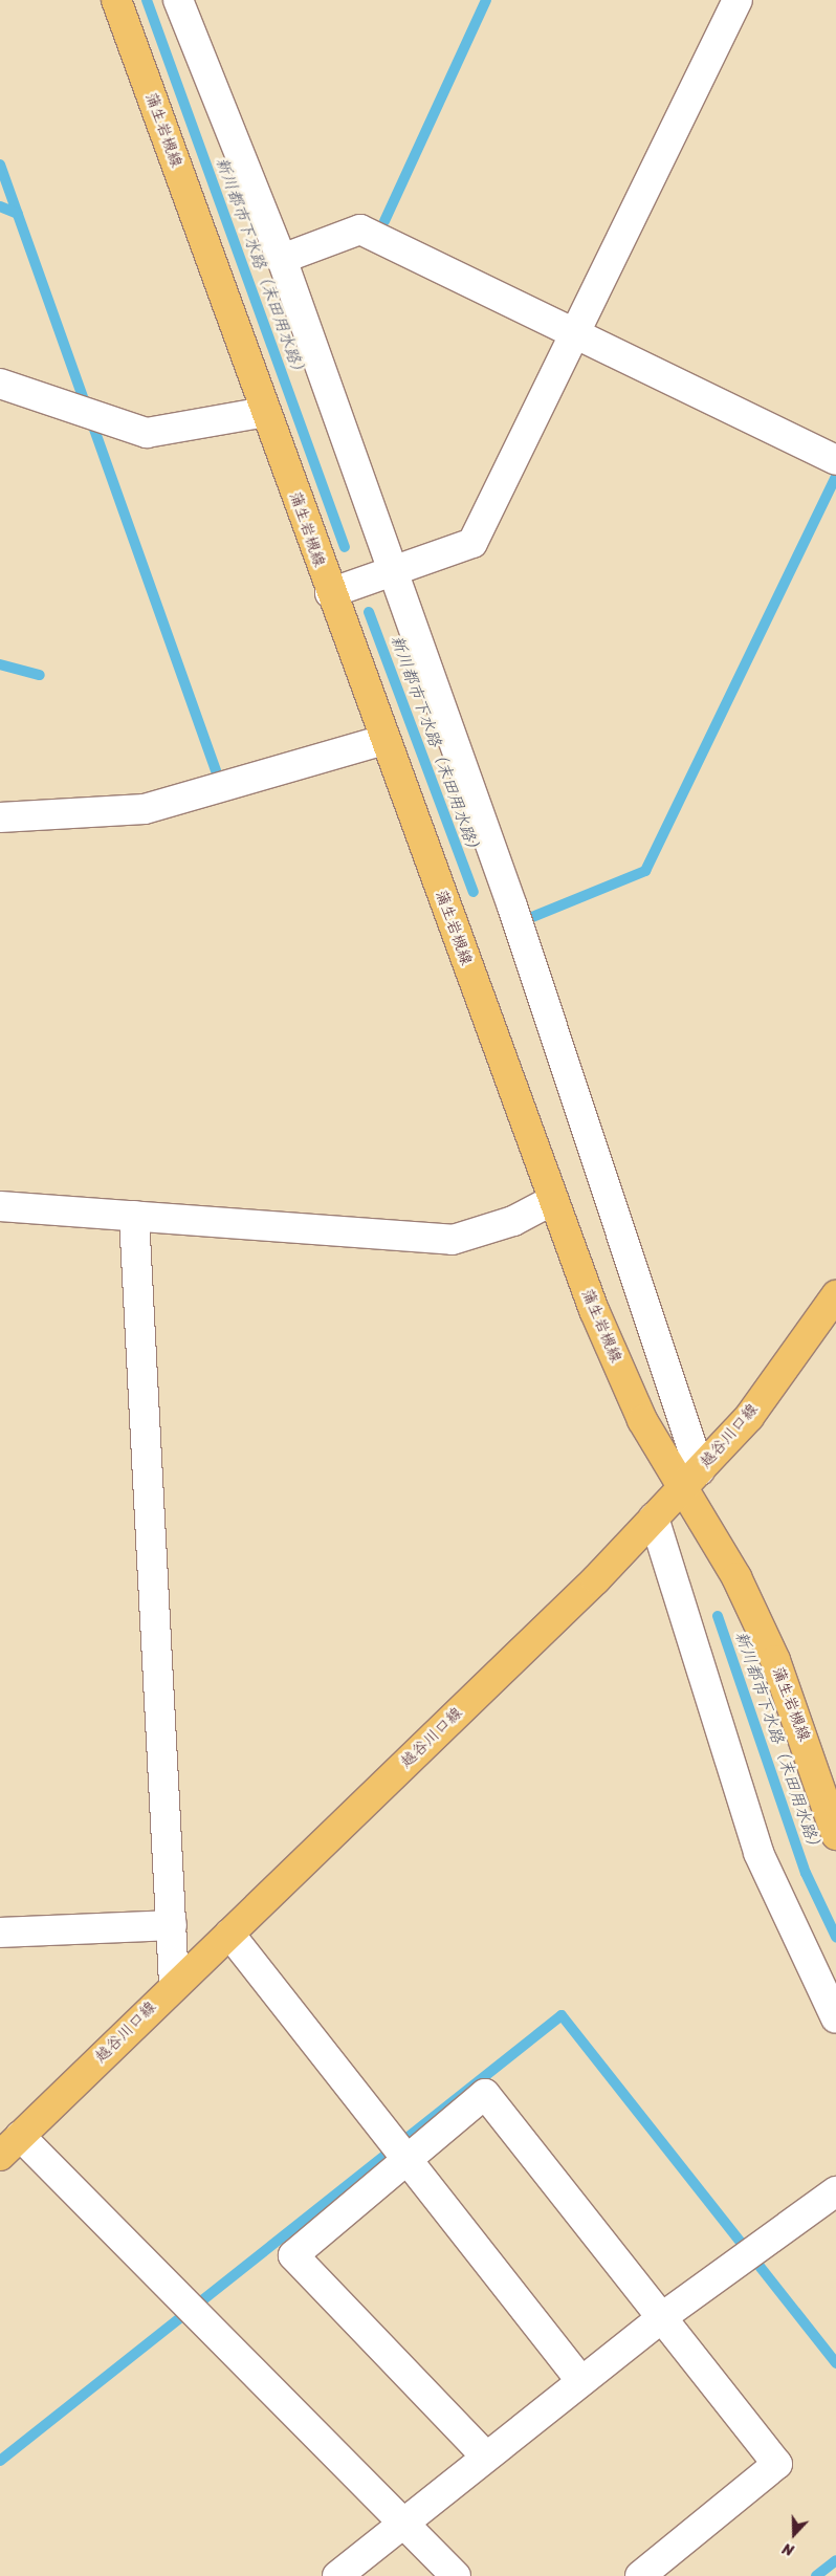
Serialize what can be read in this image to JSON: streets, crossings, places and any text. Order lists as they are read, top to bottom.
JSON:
{
  "streets": {
    "main road": ["蒲生岩槻線", "越谷川口線"]
  },
  "crossings": [
    ["蒲生岩槻線", "越谷川口線"]
  ],
  "water": ["新川都市下水路（末田用水路）"],
  "north": "bottom"
}
